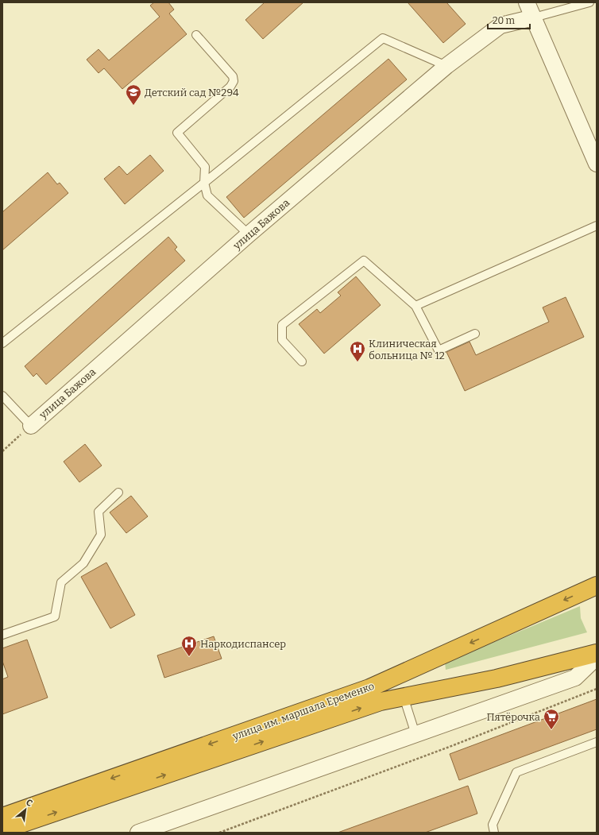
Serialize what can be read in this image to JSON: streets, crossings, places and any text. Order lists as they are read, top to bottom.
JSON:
{
  "streets": {
    "highway": ["улица им. маршала Еременко"],
    "street": ["улица Бажова"]
  },
  "places": {
    "school or university": ["Детский сад №294"],
    "hospital": ["Клиническая больница № 12", "Наркодиспансер"],
    "supermarket": ["Пятёрочка"]
  },
  "scale_bar": "20 m",
  "north": "top right"
}
